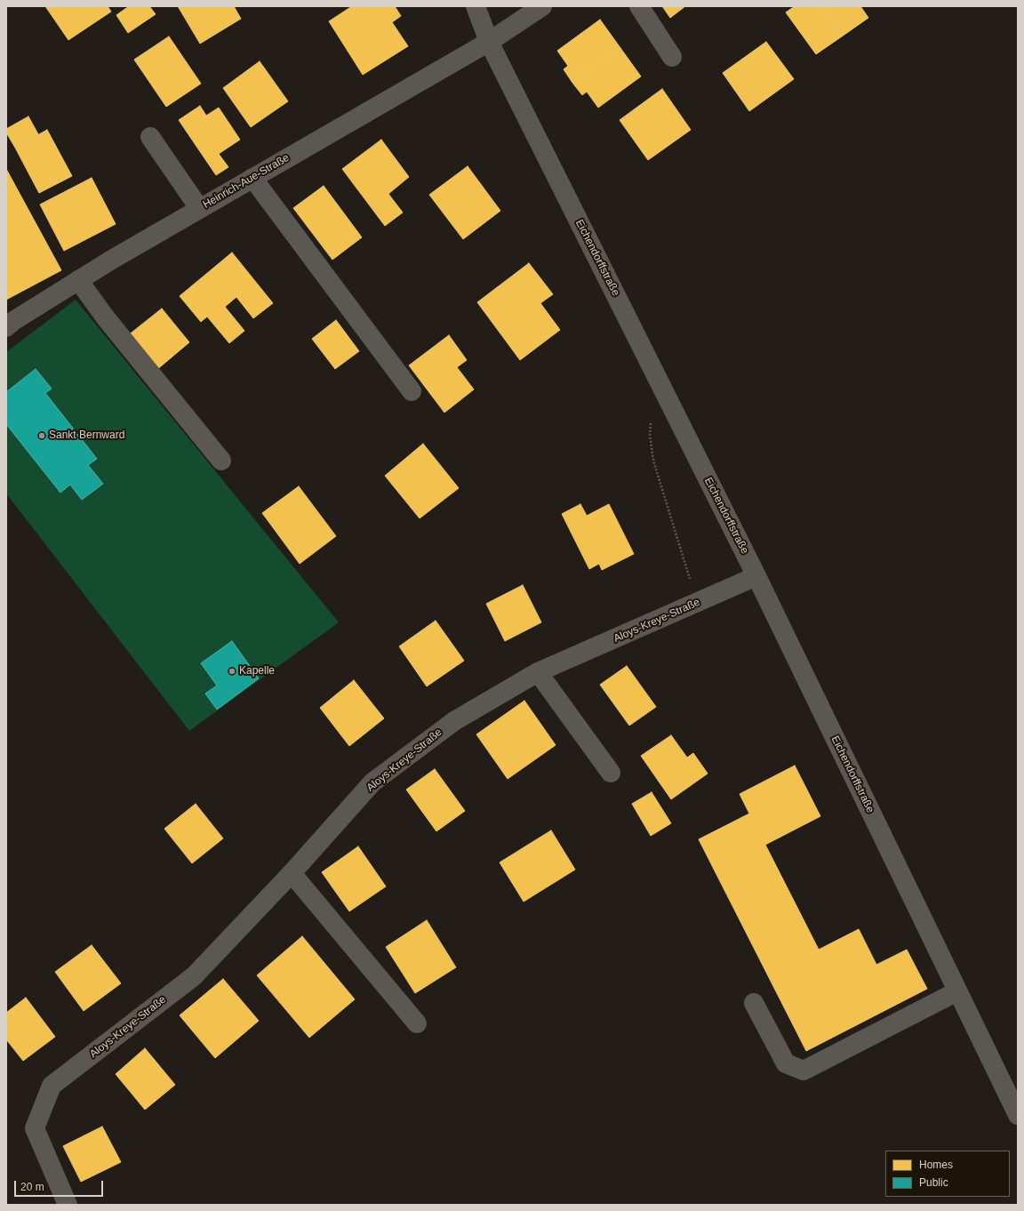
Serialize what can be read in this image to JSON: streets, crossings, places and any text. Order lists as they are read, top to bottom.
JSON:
{
  "streets": {
    "street": ["Heinrich-Aue-Straße", "Eichendorffstraße", "Aloys-Kreye-Straße"]
  },
  "crossings": [
    ["Heinrich-Aue-Straße", "Eichendorffstraße"],
    ["Eichendorffstraße", "Aloys-Kreye-Straße"]
  ],
  "places": ["Sankt Bernward", "Kapelle"],
  "legend": ["Homes", "Public"],
  "scale_bar": "20 m"
}
